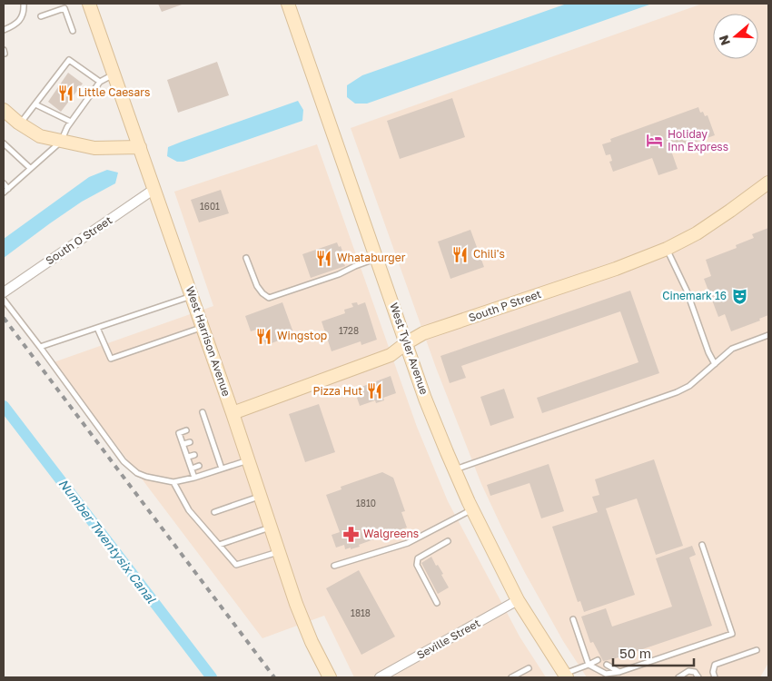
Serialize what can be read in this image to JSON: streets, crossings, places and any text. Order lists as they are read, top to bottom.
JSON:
{
  "streets": {
    "main road": ["South P Street", "West Harrison Avenue", "West Tyler Avenue"],
    "street": ["South O Street", "Seville Street"]
  },
  "crossings": [
    ["South O Street", "West Harrison Avenue"],
    ["South P Street", "West Harrison Avenue"],
    ["South P Street", "West Tyler Avenue"],
    ["West Tyler Avenue", "Seville Street"]
  ],
  "water": ["Number Twentysix Canal"],
  "places": {
    "restaurant": [
      "Little Caesars",
      "Chili's",
      "Whataburger",
      "Wingstop",
      "Pizza Hut"
    ],
    "hotel": ["Holiday Inn Express"],
    "theatre": ["Cinemark 16"],
    "pharmacy": ["Walgreens"]
  },
  "house_numbers": [
    "1601",
    "1728",
    "1810",
    "1818"
  ],
  "scale_bar": "50 m",
  "north": "left"
}
